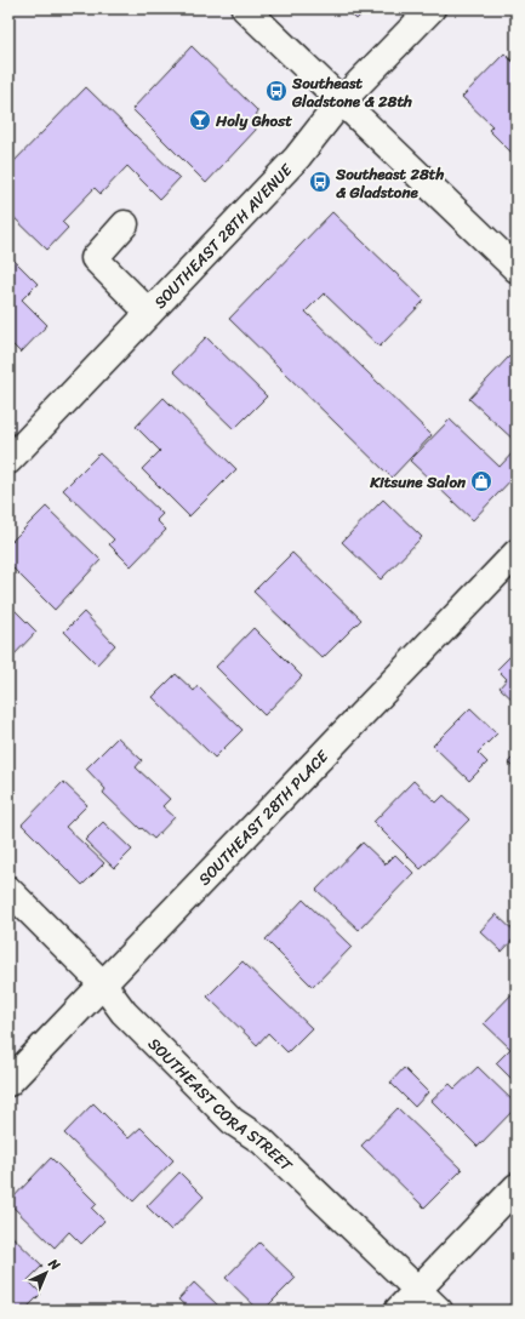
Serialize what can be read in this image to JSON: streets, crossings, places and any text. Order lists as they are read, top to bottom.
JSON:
{
  "streets": {
    "street": ["SOUTHEAST 28TH AVENUE", "SOUTHEAST 28TH PLACE", "SOUTHEAST CORA STREET"]
  },
  "crossings": [
    ["SOUTHEAST 28TH PLACE", "SOUTHEAST CORA STREET"]
  ],
  "places": {
    "bus stop": ["Southeast Gladstone & 28th", "Southeast 28th & Gladstone"],
    "bar": ["Holy Ghost"],
    "shop": ["Kitsune Salon"]
  },
  "north": "top right"
}
